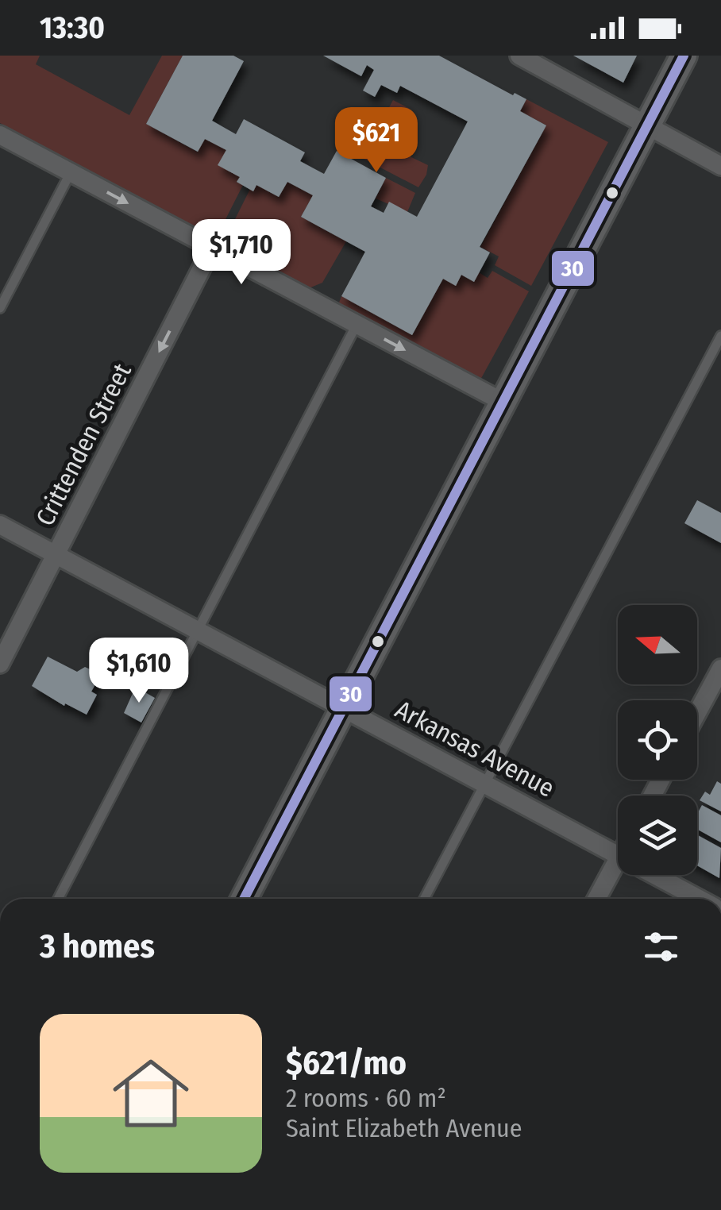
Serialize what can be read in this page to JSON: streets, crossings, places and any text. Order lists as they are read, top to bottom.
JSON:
{
  "streets": {
    "street": ["Crittenden Street", "Arkansas Avenue"]
  },
  "crossings": [
    ["Crittenden Street", "Arkansas Avenue"]
  ],
  "one_way": ["Crittenden Street"],
  "lines": ["transit line 30"],
  "north": "left",
  "page": {
    "status": "13:30",
    "price": ["$621", "$1,710", "$1,610"],
    "heading": "3 homes",
    "list": [
      {
        "name": "$621/mo",
        "note": "2 rooms · 60 m² · Saint Elizabeth Avenue"
      }
    ]
  }
}
